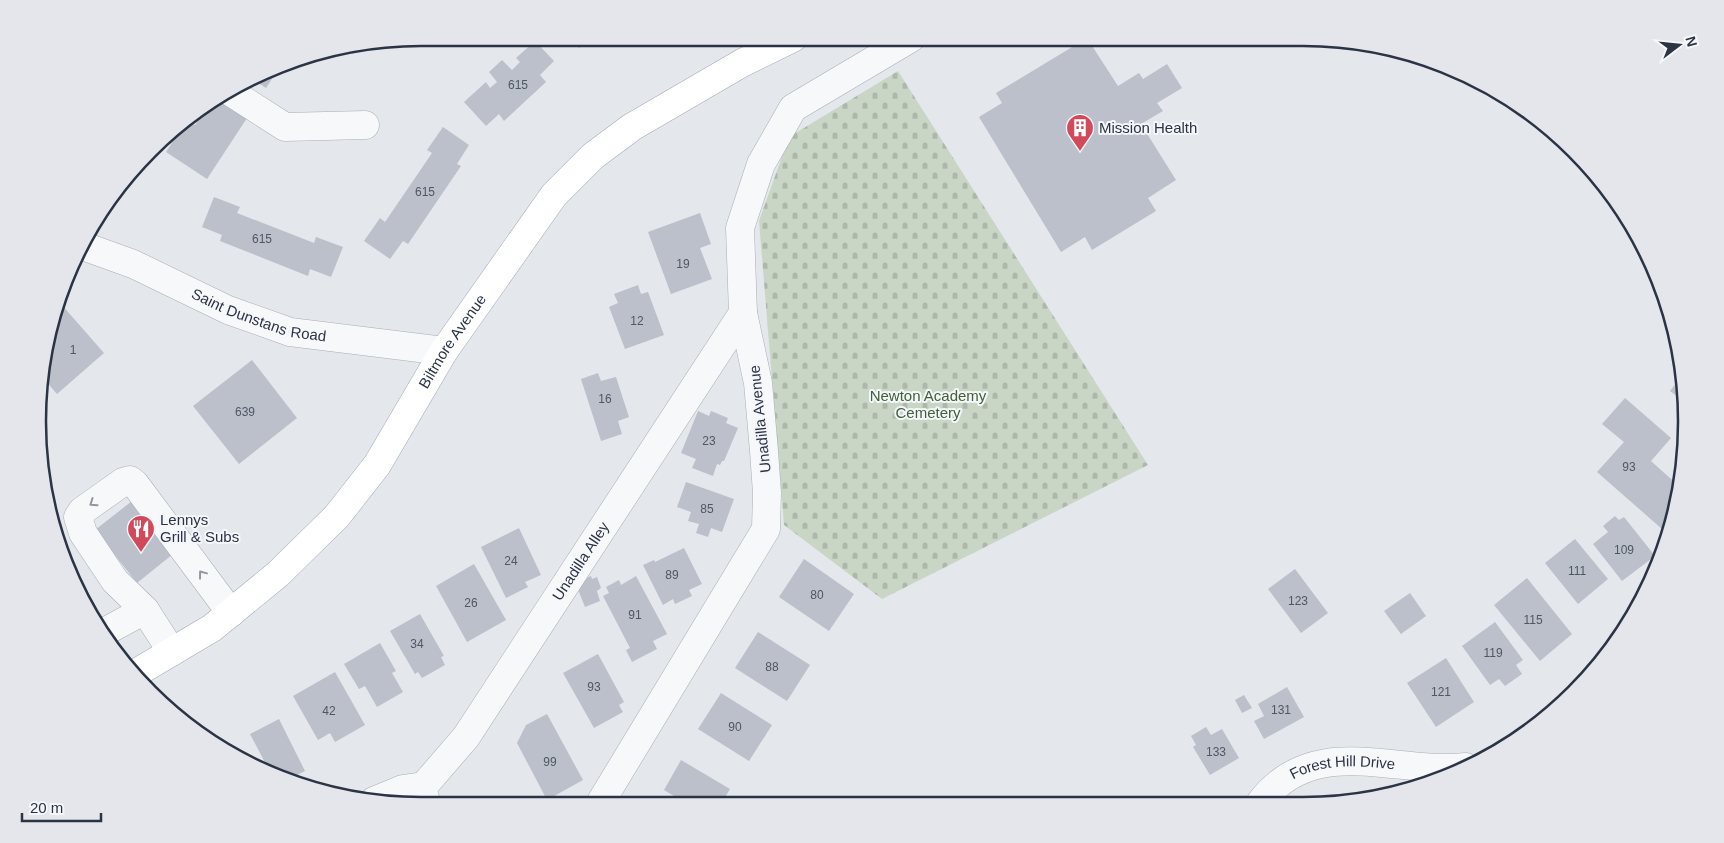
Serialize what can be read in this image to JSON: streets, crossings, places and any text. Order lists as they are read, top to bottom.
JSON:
{
  "streets": {
    "main road": ["Biltmore Avenue"],
    "street": [
      "Saint Dunstans Road",
      "Unadilla Avenue",
      "Unadilla Alley",
      "Forest Hill Drive"
    ]
  },
  "crossings": [
    ["Saint Dunstans Road", "Biltmore Avenue"],
    ["Unadilla Avenue", "Unadilla Alley"]
  ],
  "parks": ["Newton Academy Cemetery"],
  "places": {
    "building": ["Mission Health"],
    "restaurant": ["Lennys Grill & Subs"]
  },
  "house_numbers": [
    "615",
    "615",
    "615",
    "19",
    "12",
    "1",
    "16",
    "639",
    "23",
    "93",
    "85",
    "109",
    "24",
    "111",
    "89",
    "80",
    "123",
    "26",
    "91",
    "115",
    "34",
    "119",
    "88",
    "93",
    "121",
    "131",
    "42",
    "90",
    "133",
    "99"
  ],
  "scale_bar": "20 m",
  "north": "right"
}
